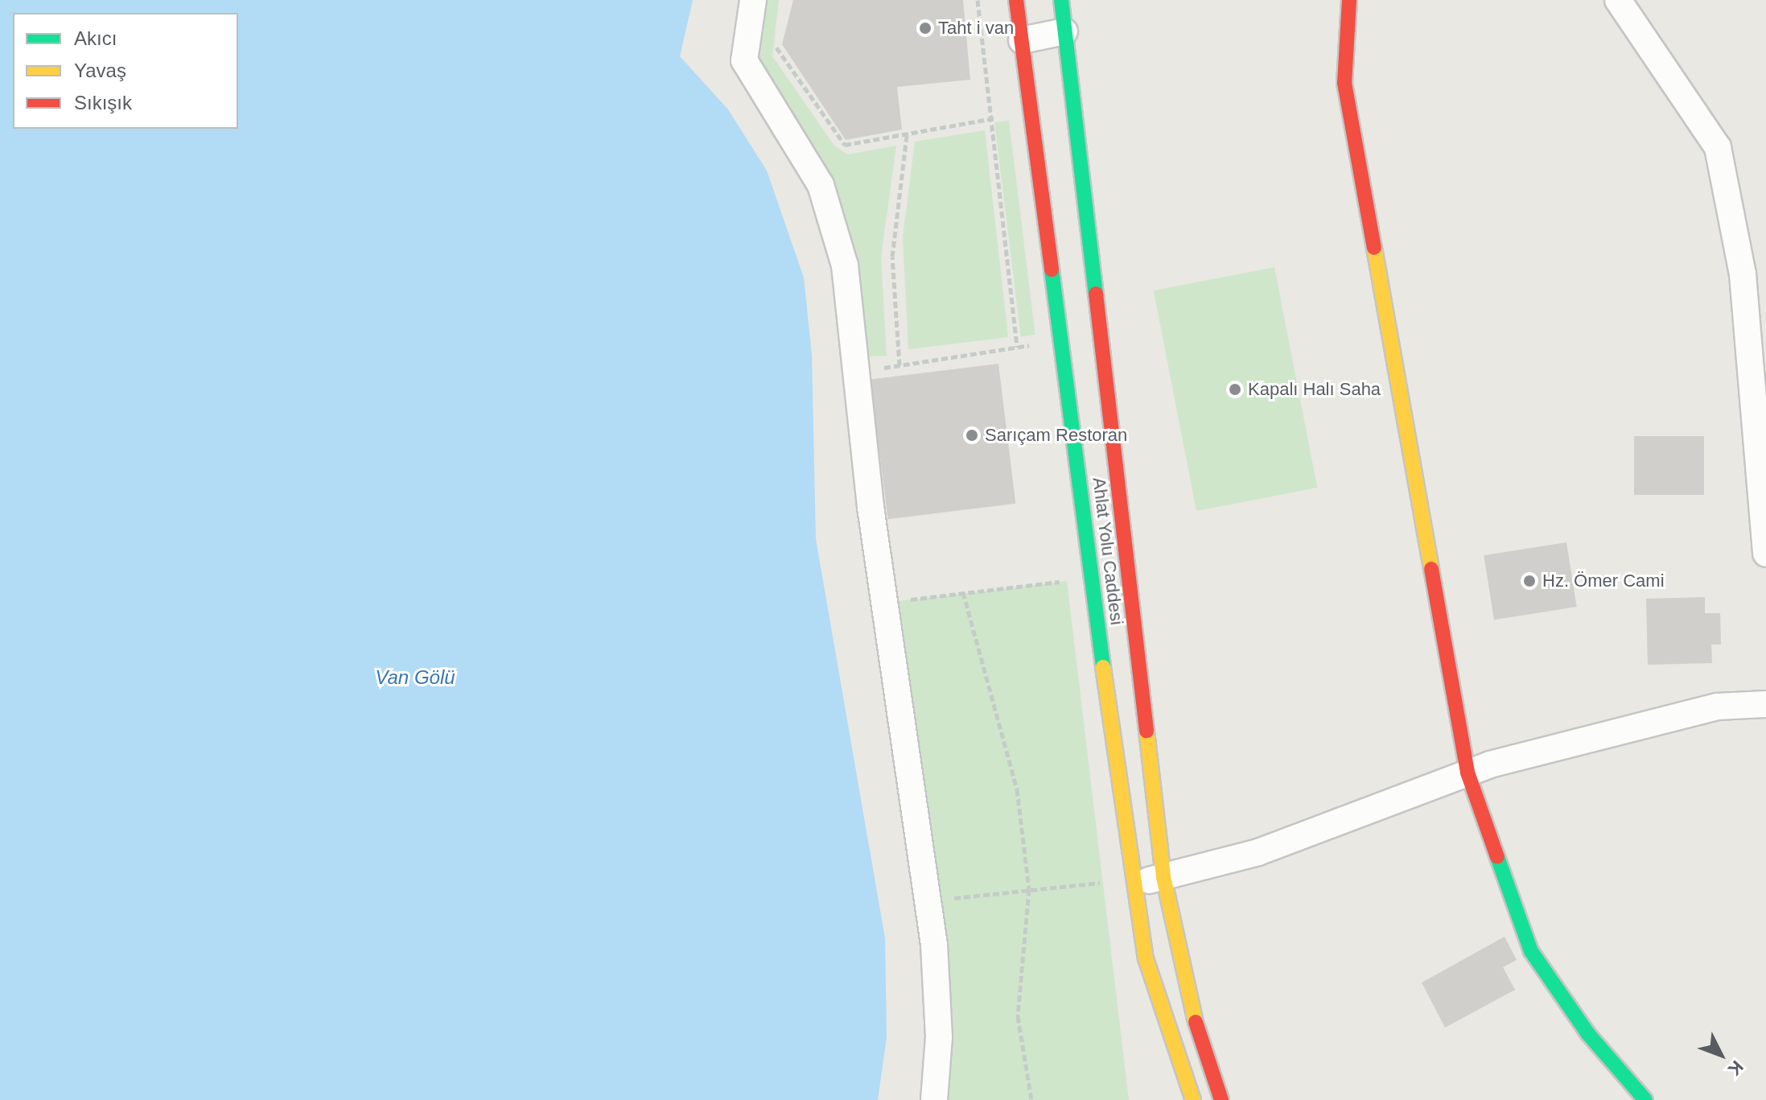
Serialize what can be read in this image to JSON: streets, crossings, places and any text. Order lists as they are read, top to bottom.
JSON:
{
  "streets": {
    "street": ["Ahlat Yolu Caddesi"]
  },
  "water": ["Van Gölü"],
  "places": [
    "Taht i van",
    "Kapalı Halı Saha",
    "Sarıçam Restoran",
    "Hz. Ömer Cami"
  ],
  "legend": ["Akıcı", "Yavaş", "Sıkışık"],
  "north": "bottom right"
}
